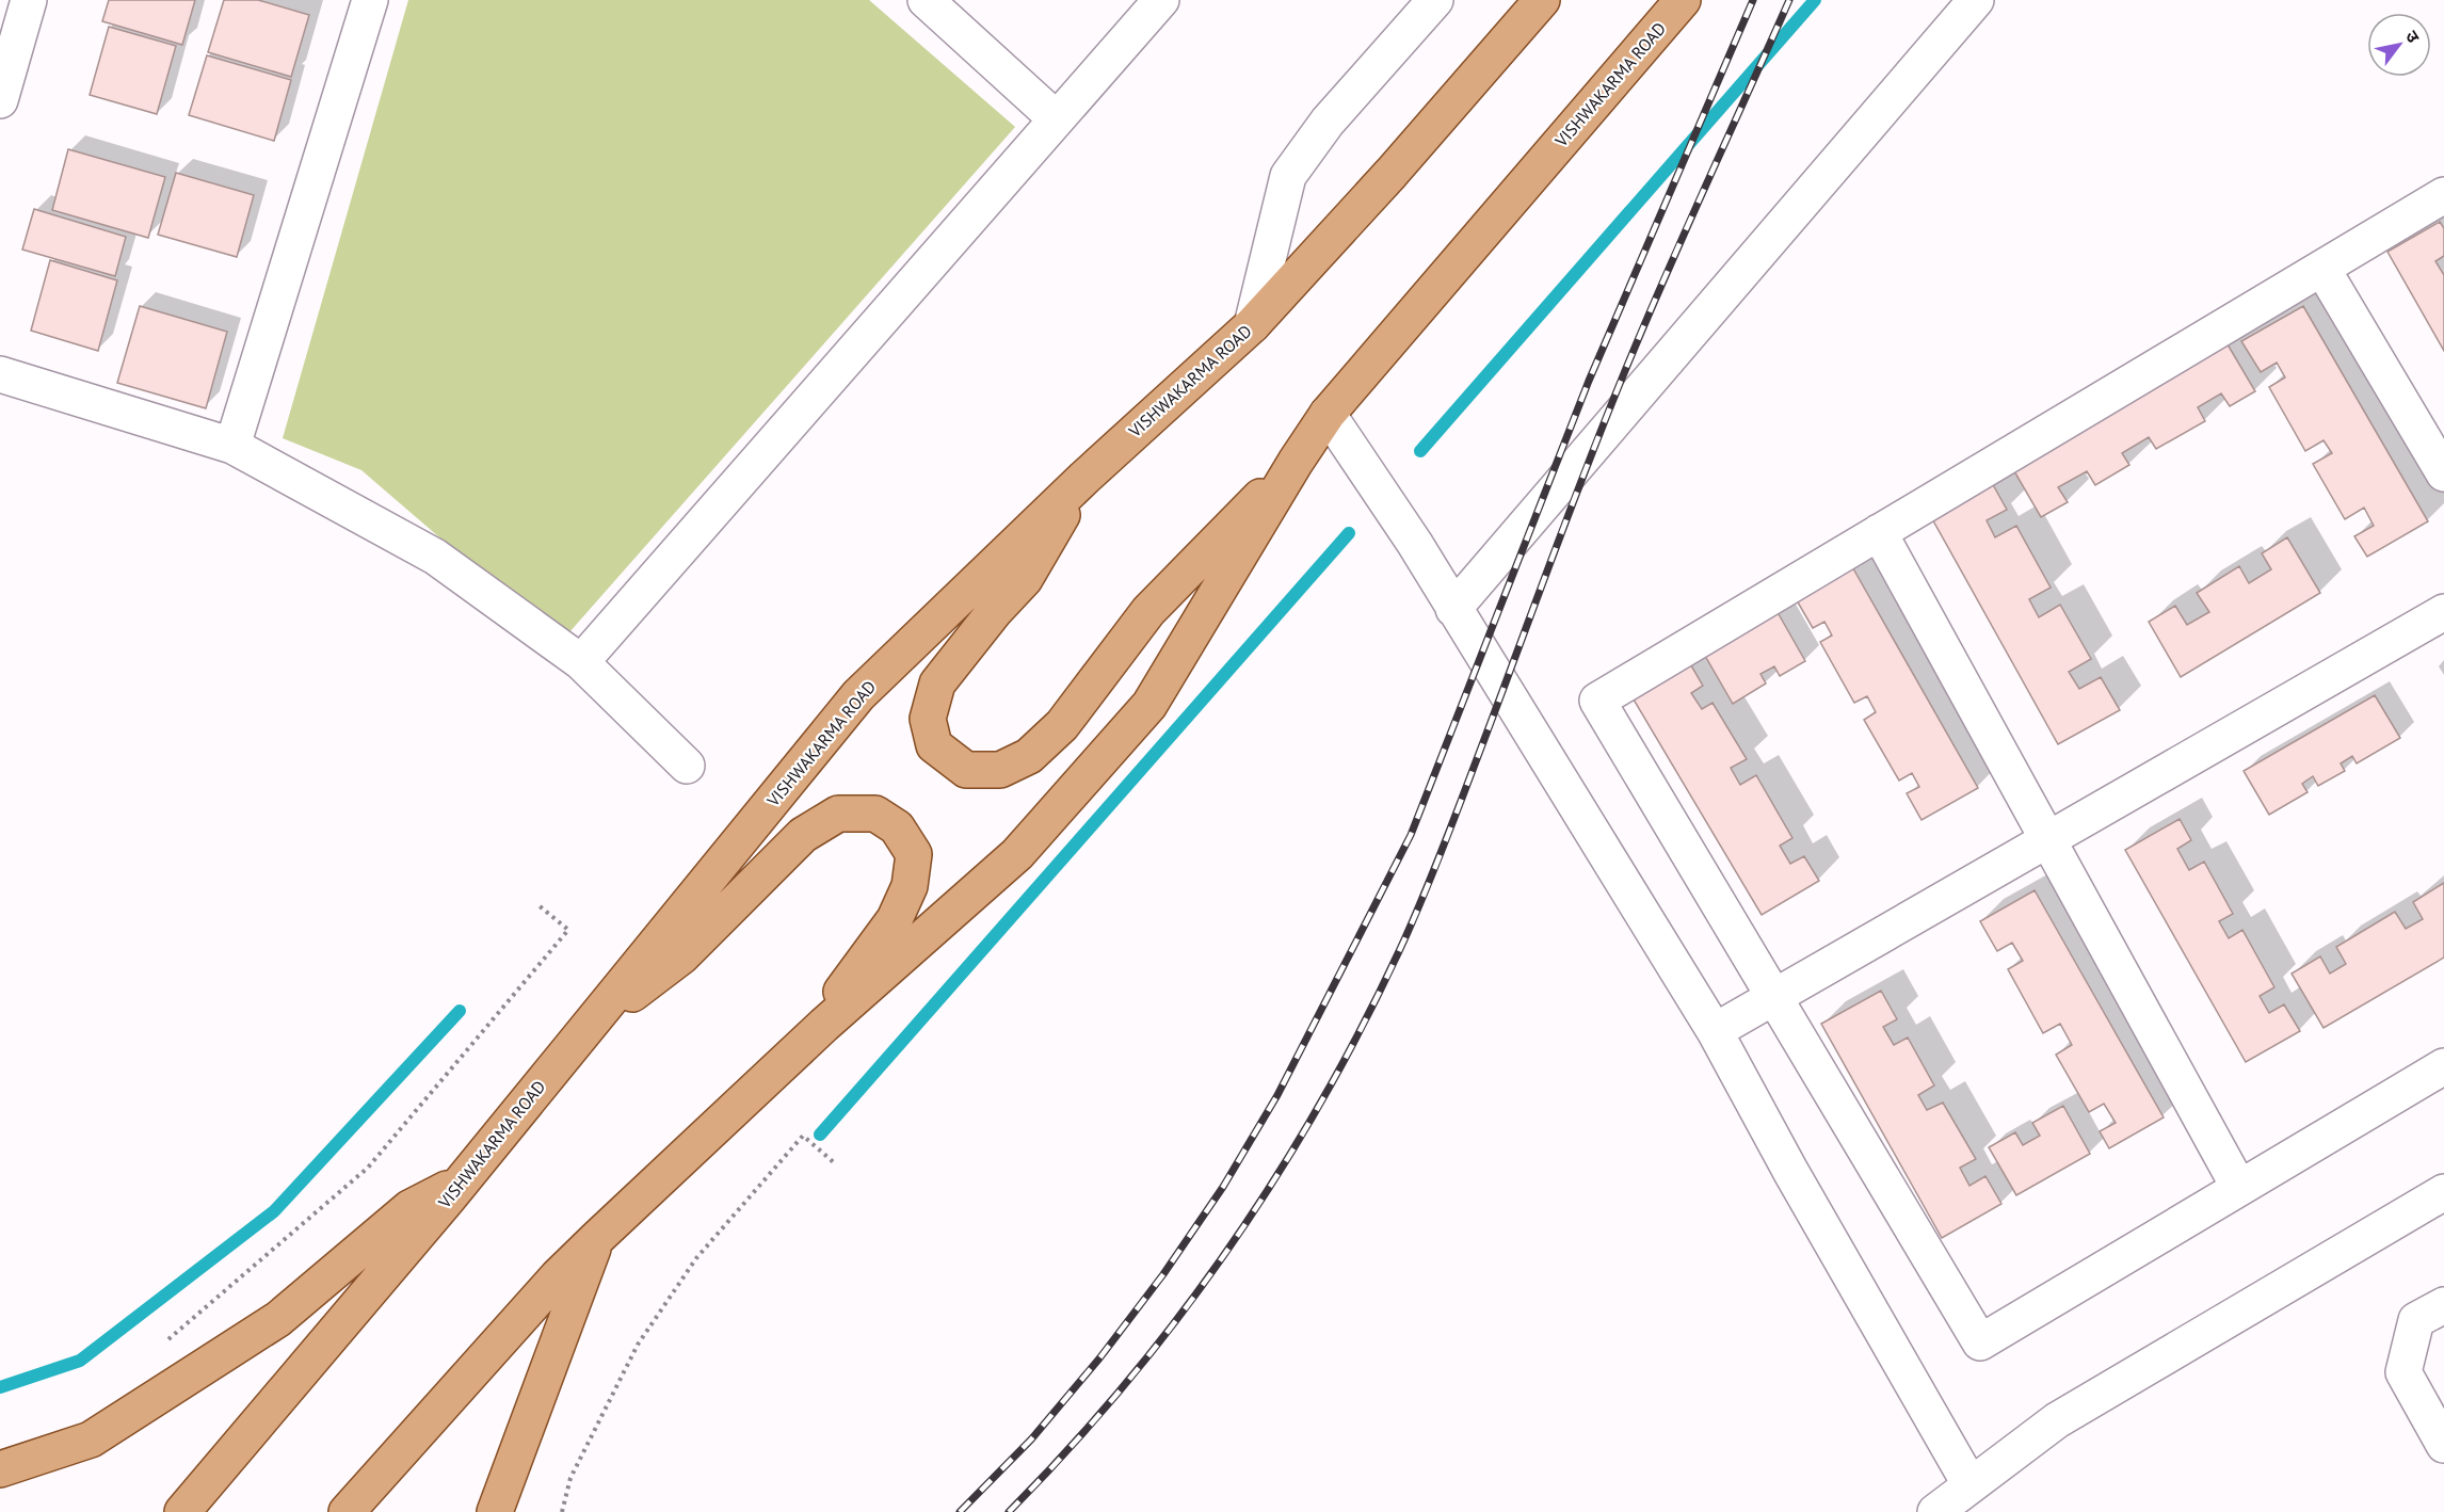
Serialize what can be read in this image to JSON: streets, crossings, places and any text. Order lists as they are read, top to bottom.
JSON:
{
  "streets": {
    "main road": ["VISHWAKARMA ROAD"]
  },
  "north": "top right"
}
